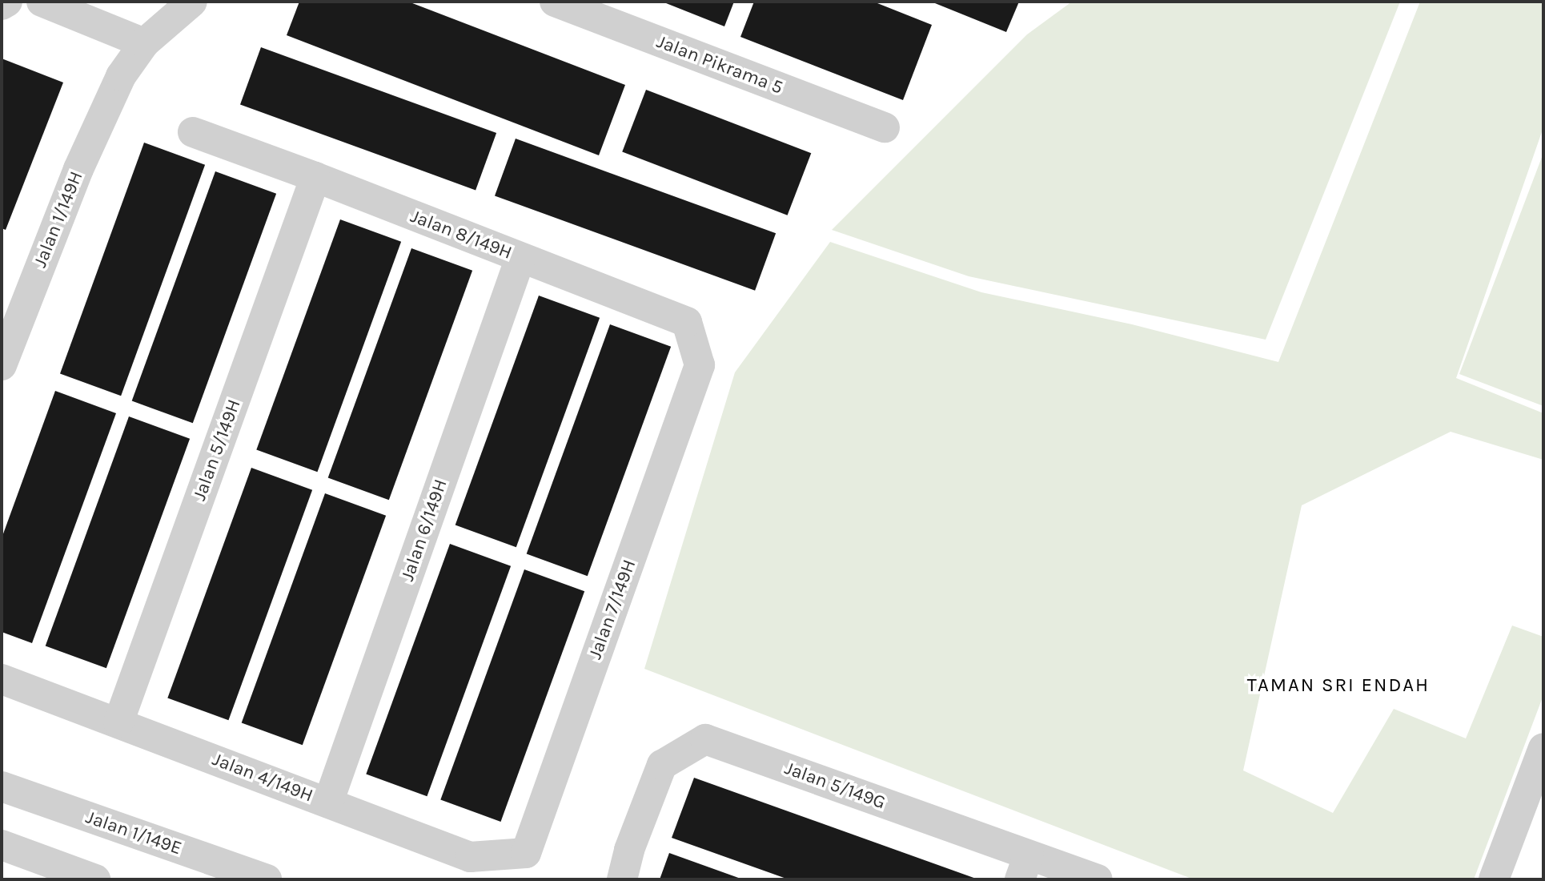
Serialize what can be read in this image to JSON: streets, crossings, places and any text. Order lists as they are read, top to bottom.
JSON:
{
  "streets": {
    "street": [
      "Jalan Pikrama 5",
      "Jalan 1/149H",
      "Jalan 8/149H",
      "Jalan 5/149H",
      "Jalan 6/149H",
      "Jalan 7/149H",
      "Jalan 4/149H",
      "Jalan 5/149G",
      "Jalan 1/149E"
    ]
  },
  "crossings": [
    ["Jalan 8/149H", "Jalan 5/149H"],
    ["Jalan 8/149H", "Jalan 6/149H"],
    ["Jalan 8/149H", "Jalan 7/149H"],
    ["Jalan 5/149H", "Jalan 4/149H"],
    ["Jalan 6/149H", "Jalan 4/149H"],
    ["Jalan 7/149H", "Jalan 4/149H"]
  ],
  "districts": ["TAMAN SRI ENDAH"]
}
